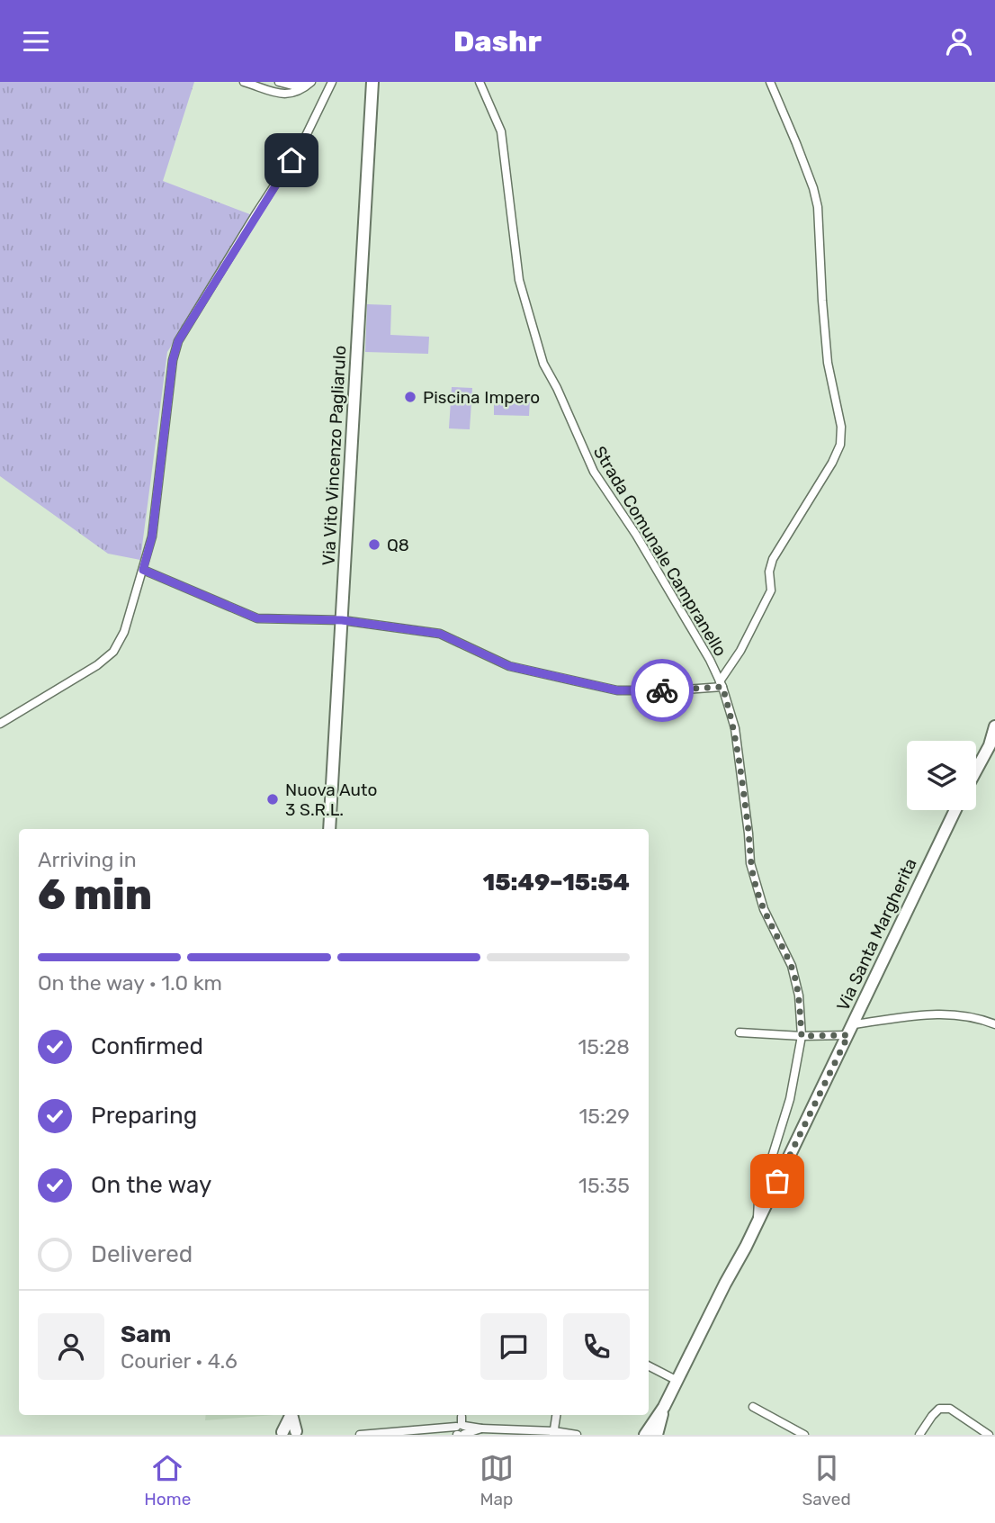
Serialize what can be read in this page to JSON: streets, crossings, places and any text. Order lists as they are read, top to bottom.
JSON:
{
  "streets": {
    "street": ["Via Vito Vincenzo Pagliarulo", "Strada Comunale Campranello", "Via Santa Margherita"]
  },
  "crossings": [
    ["Strada Comunale Campranello", "Via Santa Margherita"]
  ],
  "places": ["Piscina Impero", "Q8", "Nuova Auto 3 S.R.L."],
  "page": {
    "header": "Dashr",
    "heading": ["6 min", "Arriving in", "15:49–15:54"],
    "panel": ["Sam", "Courier · 4.6"],
    "bar": "On the way · 1.0 km",
    "list": [
      ["Confirmed", "15:28"],
      ["Preparing", "15:29"],
      ["On the way", "15:35"],
      "Delivered"
    ],
    "tabs": ["Home", "Map", "Saved"]
  }
}
